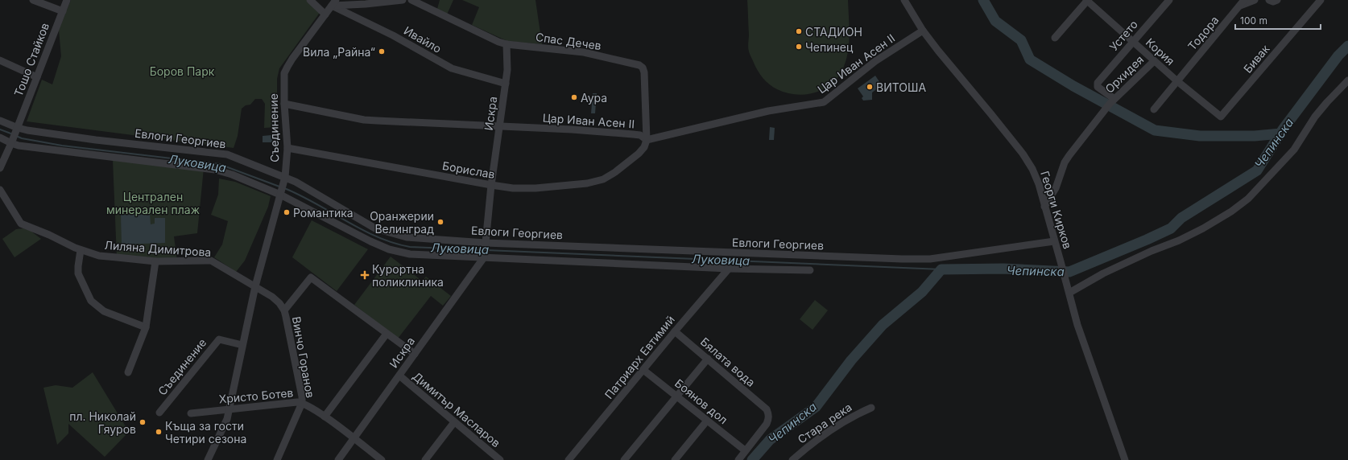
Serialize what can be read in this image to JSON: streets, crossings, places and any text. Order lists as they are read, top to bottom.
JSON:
{
  "streets": {
    "street": [
      "Тодора",
      "Устето",
      "Ивайло",
      "Спас Дечев",
      "Кория",
      "Бивак",
      "Тошо Стайков",
      "Цар Иван Асен II",
      "Орхидея",
      "Искра",
      "Съединение",
      "Евлоги Георгиев",
      "Борислав",
      "Георги Кирков",
      "Лиляна Димитрова",
      "Винчо Горанов",
      "Патриарх Евтимий",
      "Бялата вода",
      "Христо Ботев",
      "Боянов дол",
      "Димитър Масларов",
      "Стара река"
    ]
  },
  "crossings": [
    ["Тодора", "Кория"],
    ["Устето", "Кория"],
    ["Устето", "Орхидея"],
    ["Ивайло", "Искра"],
    ["Ивайло", "Съединение"],
    ["Спас Дечев", "Цар Иван Асен II"],
    ["Спас Дечев", "Искра"],
    ["Спас Дечев", "Борислав"],
    ["Кория", "Бивак"],
    ["Кория", "Орхидея"],
    ["Тошо Стайков", "Евлоги Георгиев"],
    ["Цар Иван Асен II", "Искра"],
    ["Цар Иван Асен II", "Съединение"],
    ["Цар Иван Асен II", "Борислав"],
    ["Цар Иван Асен II", "Георги Кирков"],
    ["Орхидея", "Георги Кирков"],
    ["Искра", "Евлоги Георгиев"],
    ["Искра", "Борислав"],
    ["Искра", "Христо Ботев"],
    ["Искра", "Димитър Масларов"],
    ["Съединение", "Евлоги Георгиев"],
    ["Съединение", "Борислав"],
    ["Съединение", "Лиляна Димитрова"],
    ["Съединение", "Винчо Горанов"],
    ["Съединение", "Христо Ботев"],
    ["Евлоги Георгиев", "Георги Кирков"],
    ["Лиляна Димитрова", "Винчо Горанов"],
    ["Винчо Горанов", "Христо Ботев"],
    ["Винчо Горанов", "Димитър Масларов"],
    ["Патриарх Евтимий", "Бялата вода"],
    ["Патриарх Евтимий", "Боянов дол"],
    ["Бялата вода", "Боянов дол"]
  ],
  "water": ["Чепинска", "Луковица"],
  "parks": ["Боров Парк", "Централен минерален плаж"],
  "places": {
    "other": [
      "СТАДИОН",
      "Чепинец",
      "Вила „Райна“",
      "ВИТОША",
      "Аура",
      "Романтика",
      "Оранжерии Велинград",
      "пл. Николай Гяуров",
      "Къща за гости Четири сезона"
    ],
    "health": ["Курортна поликлиника"]
  },
  "scale_bar": "100 m"
}
